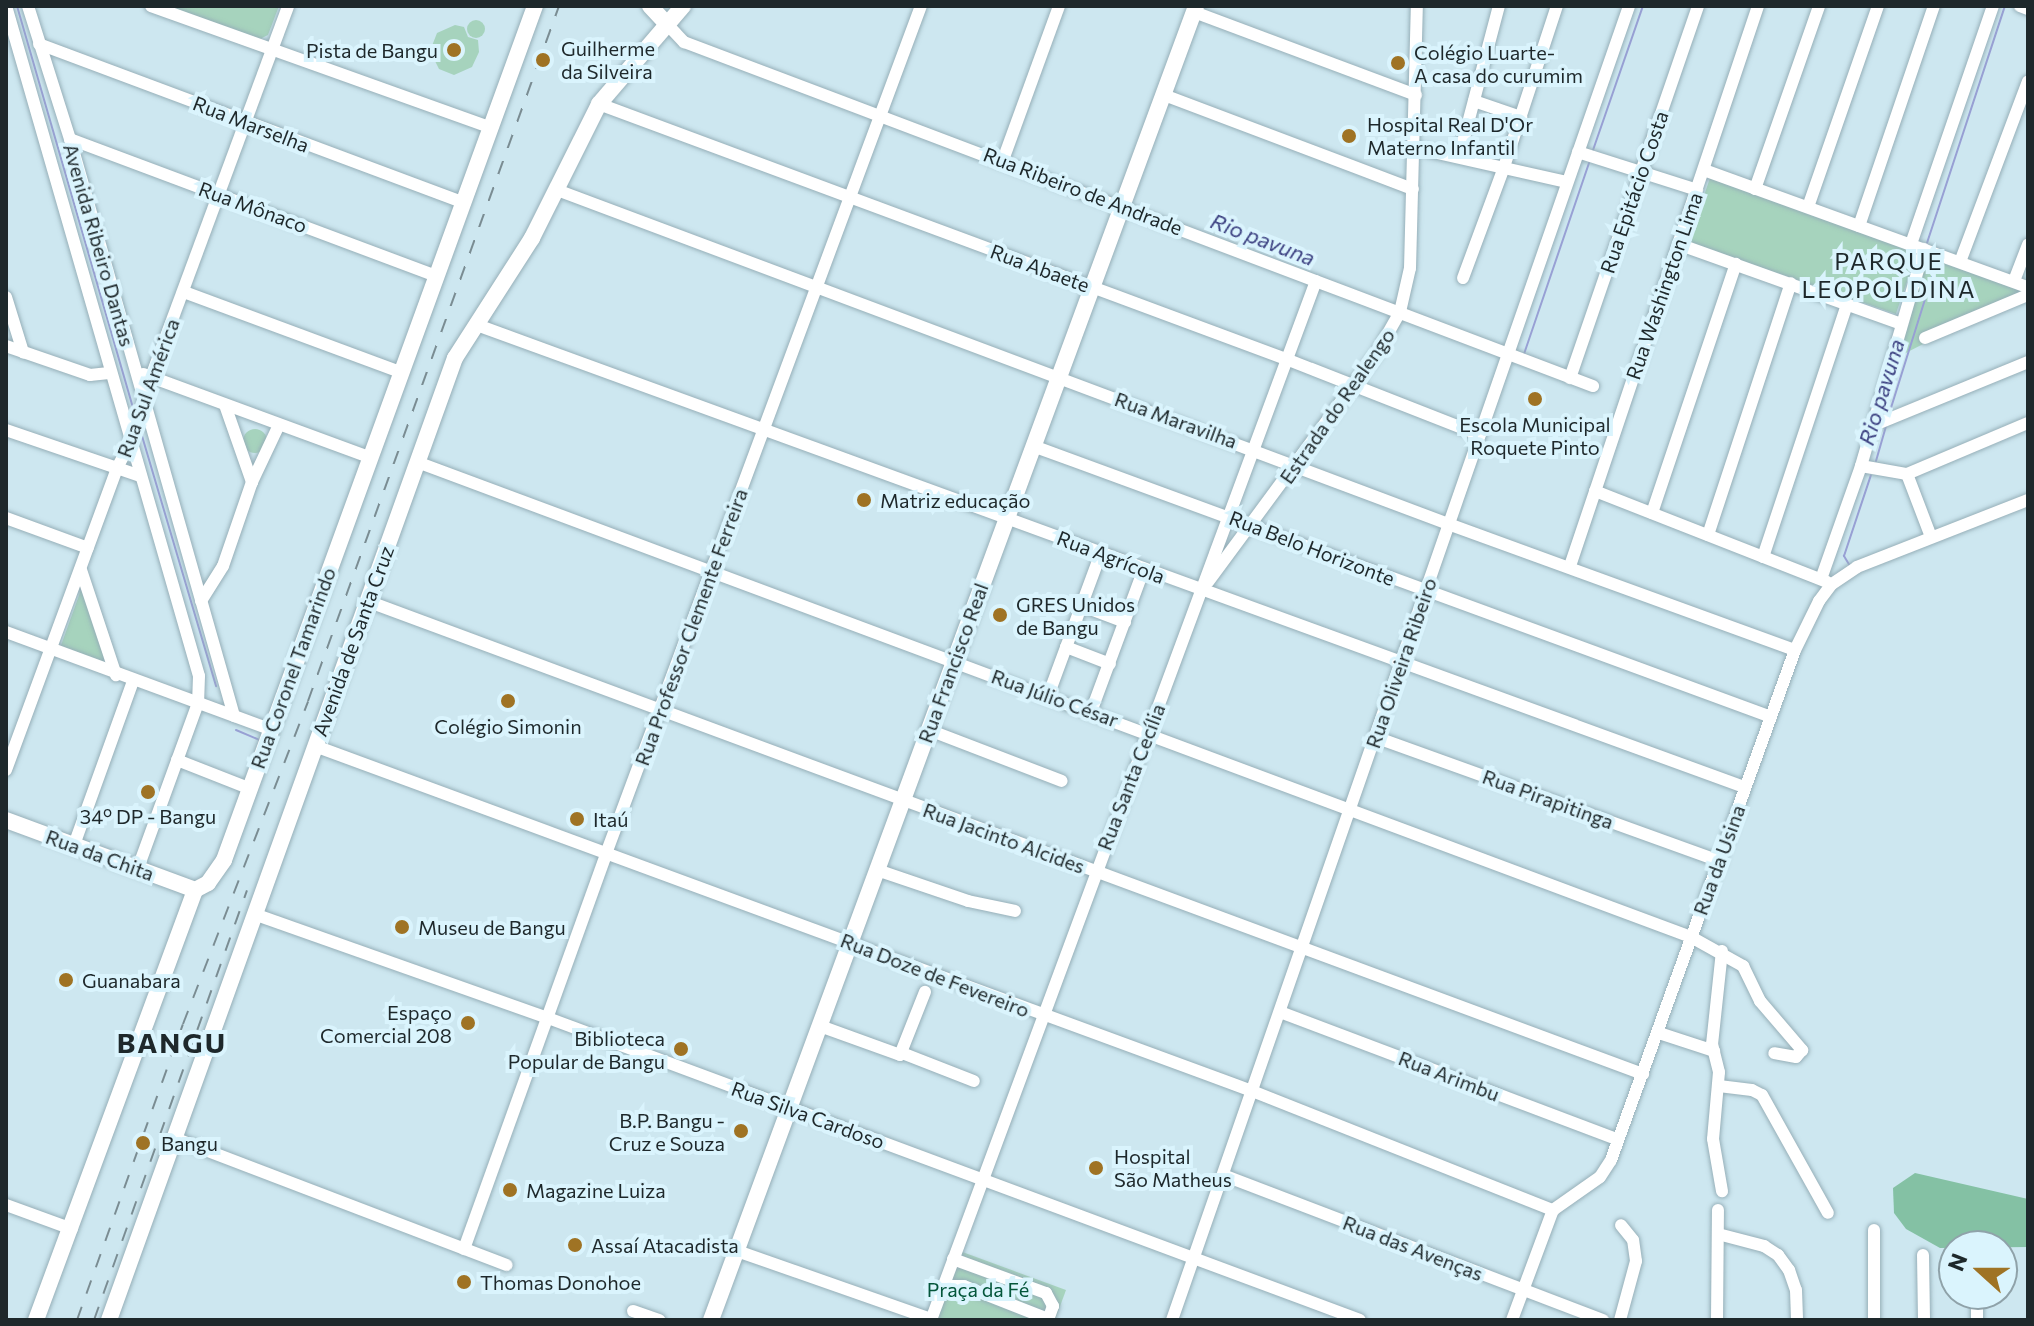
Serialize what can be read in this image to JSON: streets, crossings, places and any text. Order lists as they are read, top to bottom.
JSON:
{
  "streets": {
    "main road": [
      "Avenida de Santa Cruz",
      "Rua Francisco Real",
      "Rua Coronel Tamarindo",
      "Rua da Chita"
    ],
    "street": [
      "Rua Marselha",
      "Rua Ribeiro de Andrade",
      "Rua Epitácio Costa",
      "Rua Mônaco",
      "Avenida Ribeiro Dantas",
      "Rua Abaete",
      "Rua Washington Lima",
      "Rua Sul América",
      "Estrada do Realengo",
      "Rua Maravilha",
      "Rua Belo Horizonte",
      "Rua Agrícola",
      "Rua Professor Clemente Ferreira",
      "Rua Oliveira Ribeiro",
      "Rua Júlio César",
      "Rua Santa Cecília",
      "Rua Pirapitinga",
      "Rua Jacinto Alcides",
      "Rua da Usina",
      "Rua Doze de Fevereiro",
      "Rua Arimbu",
      "Rua Silva Cardoso",
      "Rua das Avenças"
    ]
  },
  "crossings": [
    ["Rua Marselha", "Avenida Ribeiro Dantas"],
    ["Rua Marselha", "Rua Sul América"],
    ["Rua Marselha", "Rua Coronel Tamarindo"],
    ["Rua Ribeiro de Andrade", "Rua Epitácio Costa"],
    ["Rua Ribeiro de Andrade", "Estrada do Realengo"],
    ["Rua Ribeiro de Andrade", "Rua Professor Clemente Ferreira"],
    ["Rua Ribeiro de Andrade", "Avenida de Santa Cruz"],
    ["Rua Ribeiro de Andrade", "Rua Francisco Real"],
    ["Rua Ribeiro de Andrade", "Rua Oliveira Ribeiro"],
    ["Rua Ribeiro de Andrade", "Rua Santa Cecília"],
    ["Rua Mônaco", "Avenida Ribeiro Dantas"],
    ["Rua Mônaco", "Rua Sul América"],
    ["Rua Mônaco", "Rua Coronel Tamarindo"],
    ["Avenida Ribeiro Dantas", "Rua Sul América"],
    ["Rua Abaete", "Estrada do Realengo"],
    ["Rua Abaete", "Rua Professor Clemente Ferreira"],
    ["Rua Abaete", "Avenida de Santa Cruz"],
    ["Rua Abaete", "Rua Francisco Real"],
    ["Rua Abaete", "Rua Oliveira Ribeiro"],
    ["Rua Abaete", "Rua Santa Cecília"],
    ["Rua Washington Lima", "Rua Maravilha"],
    ["Estrada do Realengo", "Rua Maravilha"],
    ["Estrada do Realengo", "Rua Belo Horizonte"],
    ["Estrada do Realengo", "Rua Agrícola"],
    ["Estrada do Realengo", "Rua Santa Cecília"],
    ["Rua Maravilha", "Rua Professor Clemente Ferreira"],
    ["Rua Maravilha", "Avenida de Santa Cruz"],
    ["Rua Maravilha", "Rua Francisco Real"],
    ["Rua Maravilha", "Rua Oliveira Ribeiro"],
    ["Rua Maravilha", "Rua Santa Cecília"],
    ["Rua Maravilha", "Rua da Usina"],
    ["Rua Belo Horizonte", "Rua Francisco Real"],
    ["Rua Belo Horizonte", "Rua Oliveira Ribeiro"],
    ["Rua Belo Horizonte", "Rua Santa Cecília"],
    ["Rua Belo Horizonte", "Rua da Usina"],
    ["Rua Agrícola", "Rua Professor Clemente Ferreira"],
    ["Rua Agrícola", "Avenida de Santa Cruz"],
    ["Rua Agrícola", "Rua Francisco Real"],
    ["Rua Agrícola", "Rua Oliveira Ribeiro"],
    ["Rua Agrícola", "Rua Santa Cecília"],
    ["Rua Agrícola", "Rua da Usina"],
    ["Rua Professor Clemente Ferreira", "Rua Júlio César"],
    ["Rua Professor Clemente Ferreira", "Rua Jacinto Alcides"],
    ["Rua Professor Clemente Ferreira", "Rua Doze de Fevereiro"],
    ["Rua Professor Clemente Ferreira", "Rua Silva Cardoso"],
    ["Avenida de Santa Cruz", "Rua Júlio César"],
    ["Avenida de Santa Cruz", "Rua Jacinto Alcides"],
    ["Avenida de Santa Cruz", "Rua Doze de Fevereiro"],
    ["Avenida de Santa Cruz", "Rua Silva Cardoso"],
    ["Rua Francisco Real", "Rua Júlio César"],
    ["Rua Francisco Real", "Rua Jacinto Alcides"],
    ["Rua Francisco Real", "Rua Doze de Fevereiro"],
    ["Rua Francisco Real", "Rua Silva Cardoso"],
    ["Rua Oliveira Ribeiro", "Rua Júlio César"],
    ["Rua Oliveira Ribeiro", "Rua Pirapitinga"],
    ["Rua Oliveira Ribeiro", "Rua Jacinto Alcides"],
    ["Rua Oliveira Ribeiro", "Rua Doze de Fevereiro"],
    ["Rua Oliveira Ribeiro", "Rua Arimbu"],
    ["Rua Oliveira Ribeiro", "Rua Silva Cardoso"],
    ["Rua Oliveira Ribeiro", "Rua das Avenças"],
    ["Rua Coronel Tamarindo", "Rua da Chita"],
    ["Rua Júlio César", "Rua Santa Cecília"],
    ["Rua Júlio César", "Rua da Usina"],
    ["Rua Santa Cecília", "Rua Jacinto Alcides"],
    ["Rua Santa Cecília", "Rua Doze de Fevereiro"],
    ["Rua Santa Cecília", "Rua Silva Cardoso"],
    ["Rua Pirapitinga", "Rua da Usina"],
    ["Rua Jacinto Alcides", "Rua da Usina"],
    ["Rua da Usina", "Rua Doze de Fevereiro"],
    ["Rua da Usina", "Rua Arimbu"]
  ],
  "districts": ["PARQUE LEOPOLDINA", "BANGU"],
  "water": ["Rio pavuna"],
  "parks": ["Praça da Fé"],
  "places": [
    "Pista de Bangu",
    "Guilherme da Silveira",
    "Colégio Luarte- A casa do curumim",
    "Hospital Real D'Or Materno Infantil",
    "Escola Municipal Roquete Pinto",
    "Matriz educação",
    "GRES Unidos de Bangu",
    "Colégio Simonin",
    "34º DP - Bangu",
    "Itaú",
    "Museu de Bangu",
    "Guanabara",
    "Espaço Comercial 208",
    "Biblioteca Popular de Bangu",
    "B.P. Bangu - Cruz e Souza",
    "Bangu",
    "Hospital São Matheus",
    "Magazine Luiza",
    "Assaí Atacadista",
    "Thomas Donohoe"
  ],
  "north": "left"
}
